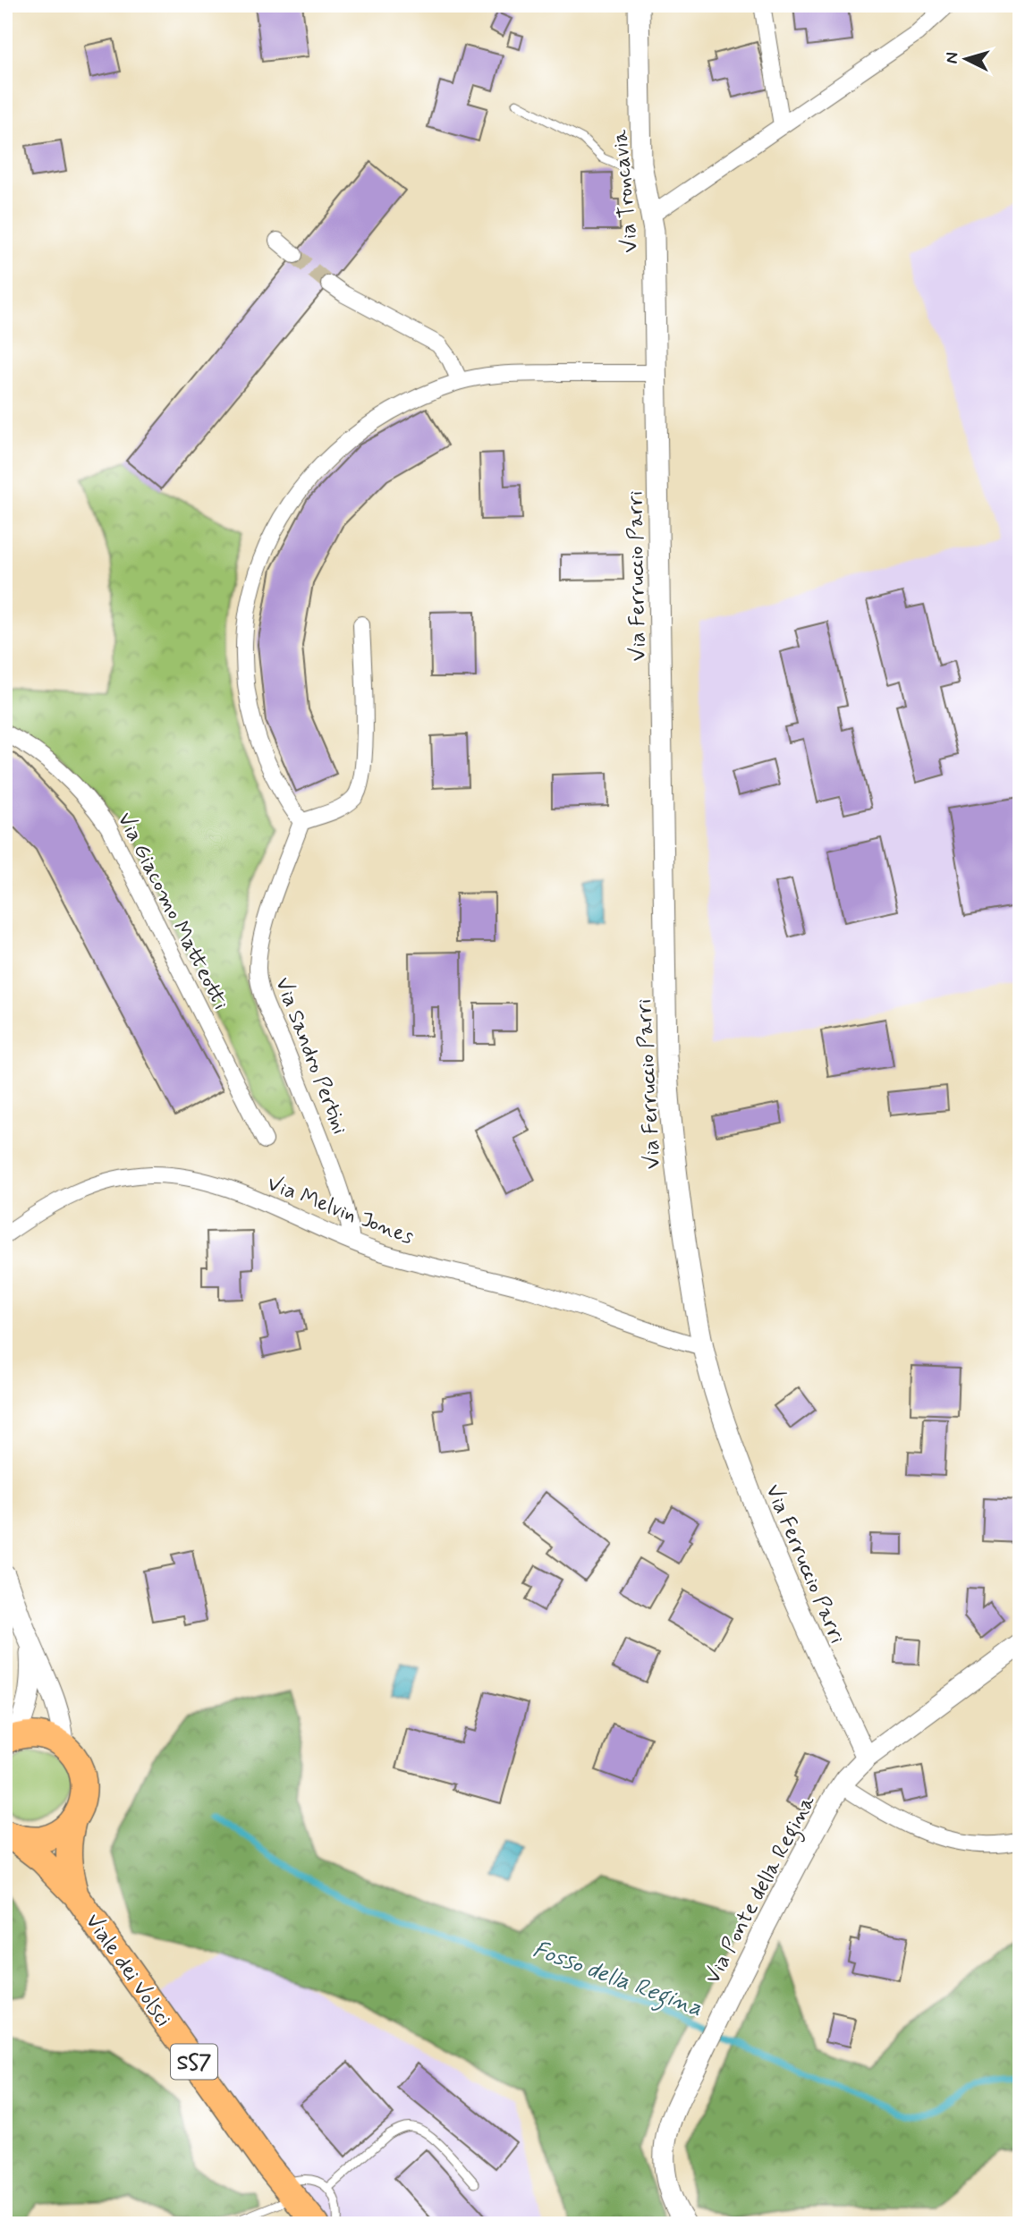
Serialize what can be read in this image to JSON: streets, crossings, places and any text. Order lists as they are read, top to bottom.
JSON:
{
  "streets": {
    "main road": ["Viale dei Volsci", "SS7"],
    "street": [
      "Via Troncavia",
      "Via Ferruccio Parri",
      "Via Giacomo Matteotti",
      "Via Sandro Pertini",
      "Via Melvin Jones",
      "Via Ponte della Regina"
    ]
  },
  "crossings": [
    ["Via Troncavia", "Via Ferruccio Parri"],
    ["Via Ferruccio Parri", "Via Melvin Jones"],
    ["Via Ferruccio Parri", "Via Ponte della Regina"],
    ["Via Sandro Pertini", "Via Melvin Jones"]
  ],
  "water": ["Fosso della Regina"],
  "north": "left"
}
